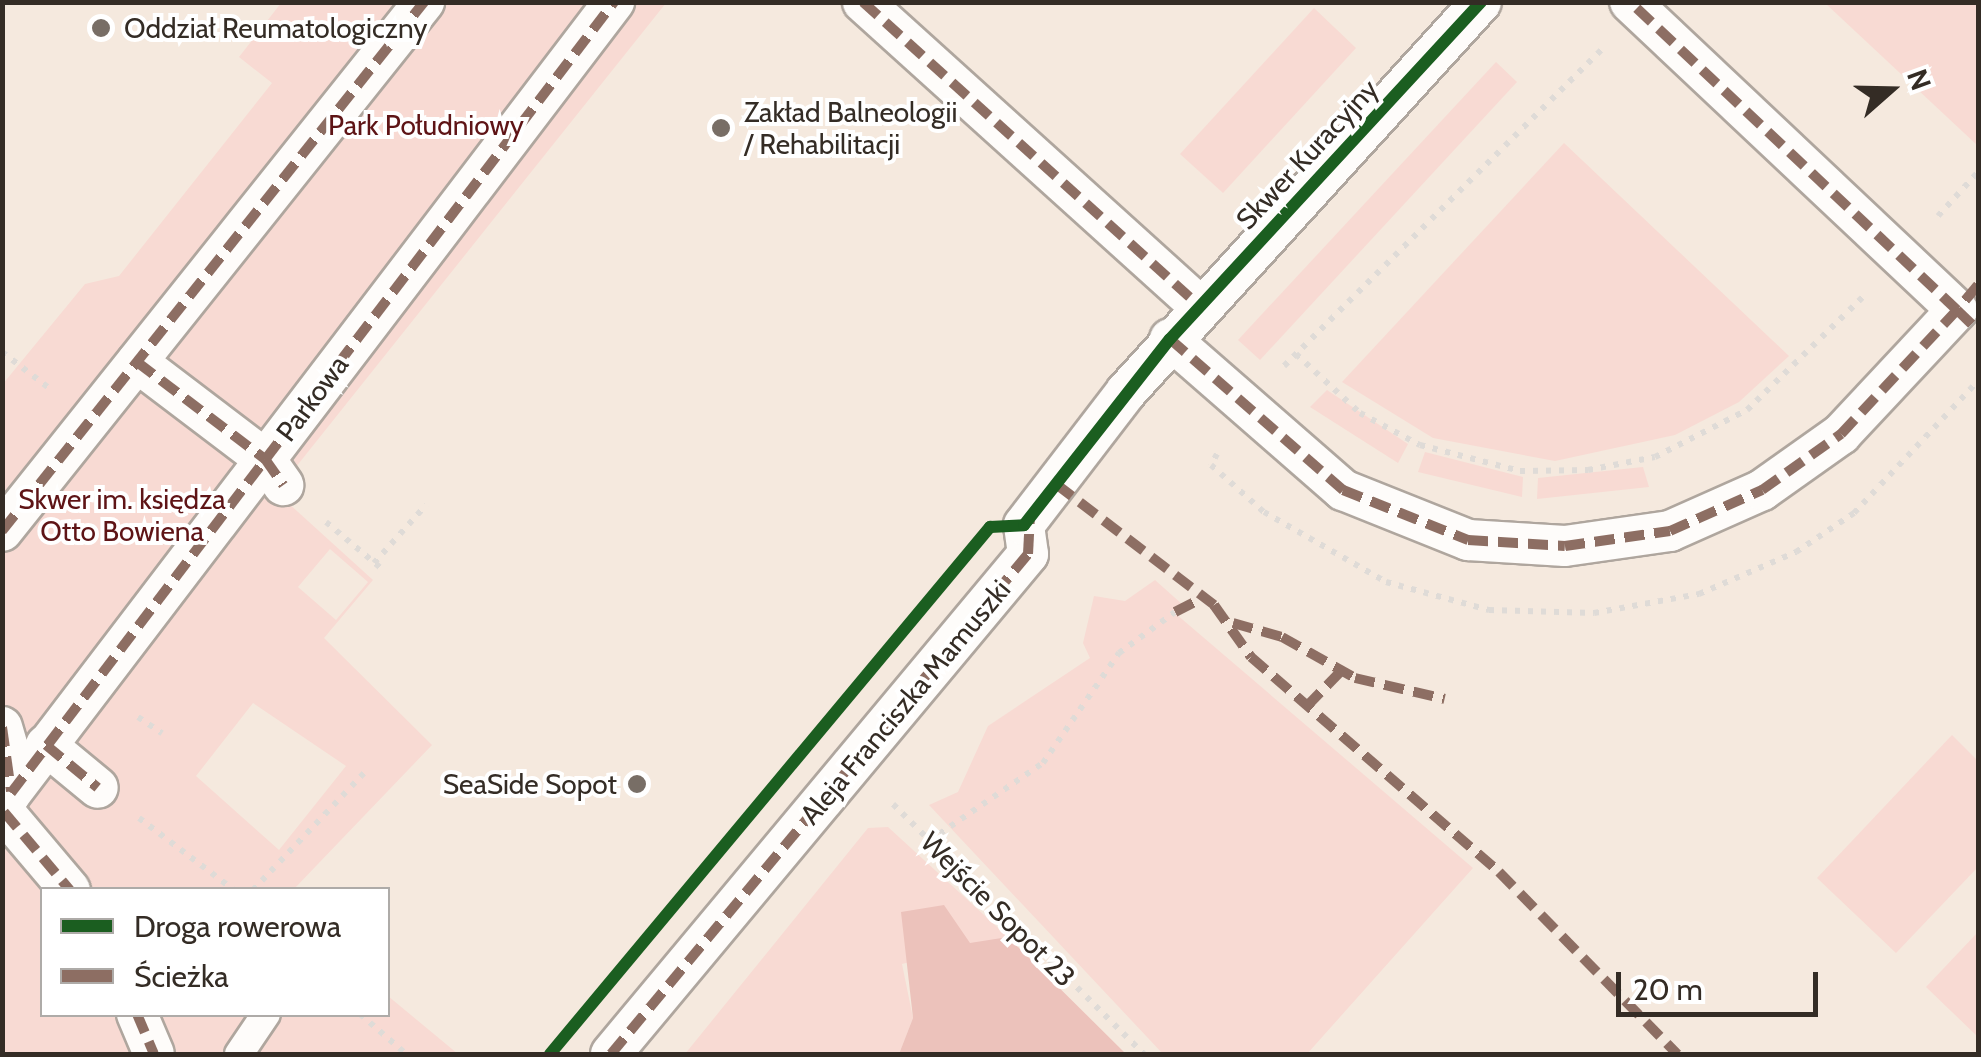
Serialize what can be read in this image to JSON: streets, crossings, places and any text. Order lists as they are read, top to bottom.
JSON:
{
  "streets": {
    "street": ["Skwer Kuracyjny", "Parkowa", "Aleja Franciszka Mamuszki"],
    "path": ["Wejście Sopot 23"]
  },
  "crossings": [
    ["Skwer Kuracyjny", "Aleja Franciszka Mamuszki"],
    ["Aleja Franciszka Mamuszki", "Wejście Sopot 23"]
  ],
  "parks": ["Park Południowy", "Skwer im. księdza Otto Bowiena"],
  "places": ["Oddział Reumatologiczny", "Zakład Balneologii / Rehabilitacji", "SeaSide Sopot"],
  "legend": ["Droga rowerowa", "Ścieżka"],
  "scale_bar": "20 m",
  "north": "right"
}
